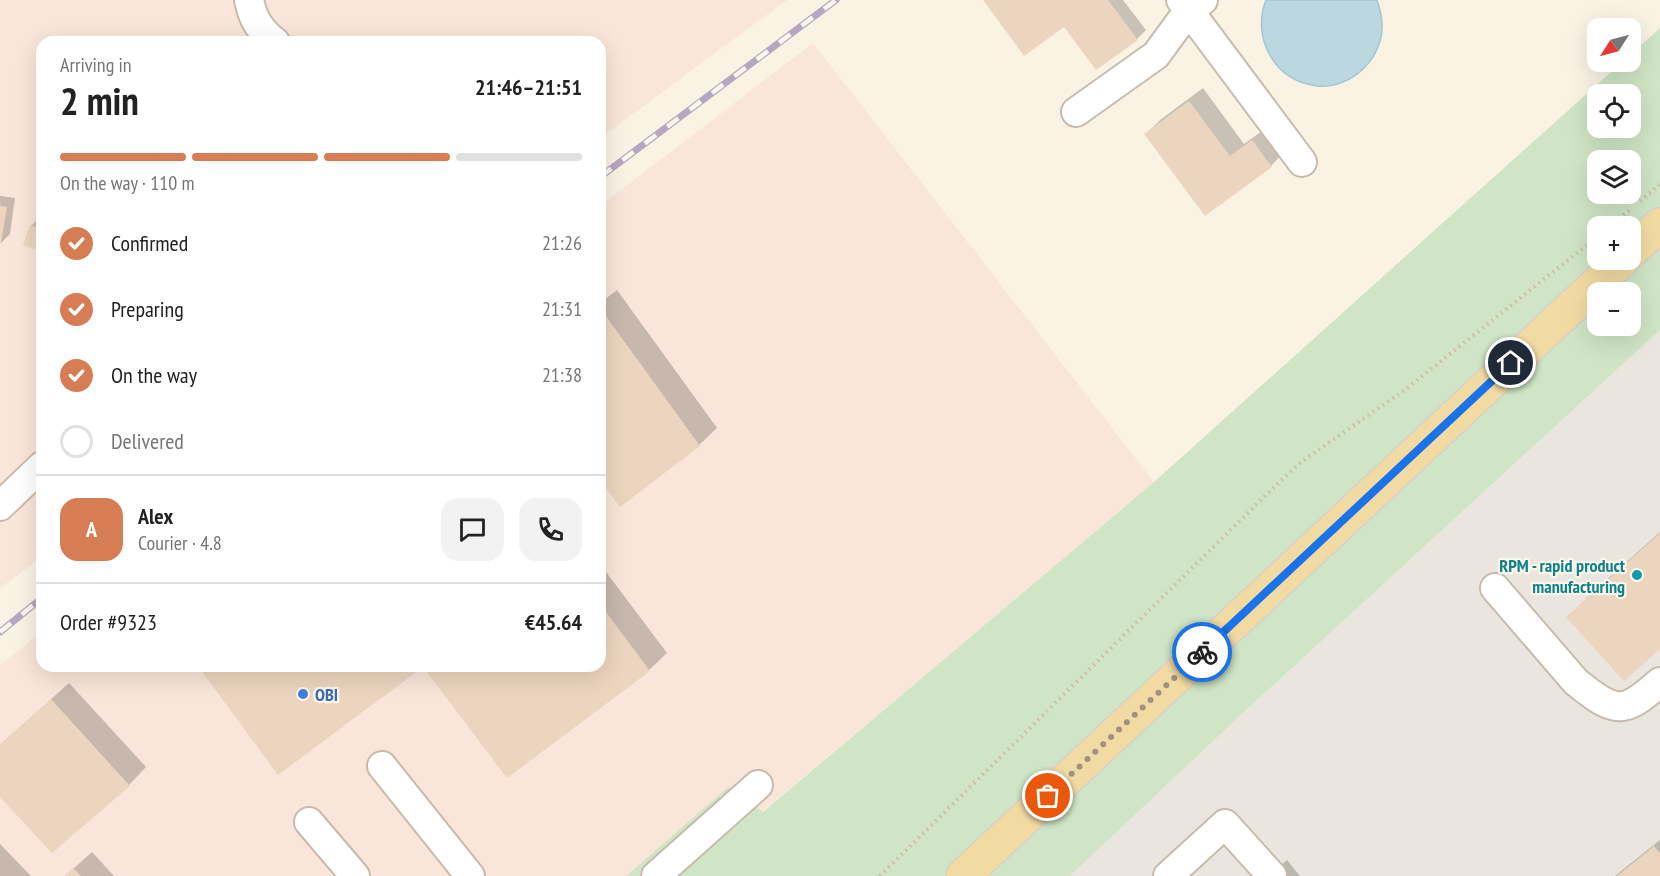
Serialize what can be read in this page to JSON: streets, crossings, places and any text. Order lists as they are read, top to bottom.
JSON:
{
  "places": ["RPM - rapid product manufacturing", "OBI"],
  "north": "bottom left",
  "page": {
    "map_buttons": ["+", "−"],
    "heading": ["2 min", "Arriving in", "21:46–21:51"],
    "panel": [
      "Alex",
      "Courier · 4.8",
      "Order #9323",
      "€45.64"
    ],
    "bar": "On the way · 110 m",
    "list": [
      ["Confirmed", "21:26"],
      ["Preparing", "21:31"],
      ["On the way", "21:38"],
      "Delivered"
    ],
    "round": "A"
  }
}
